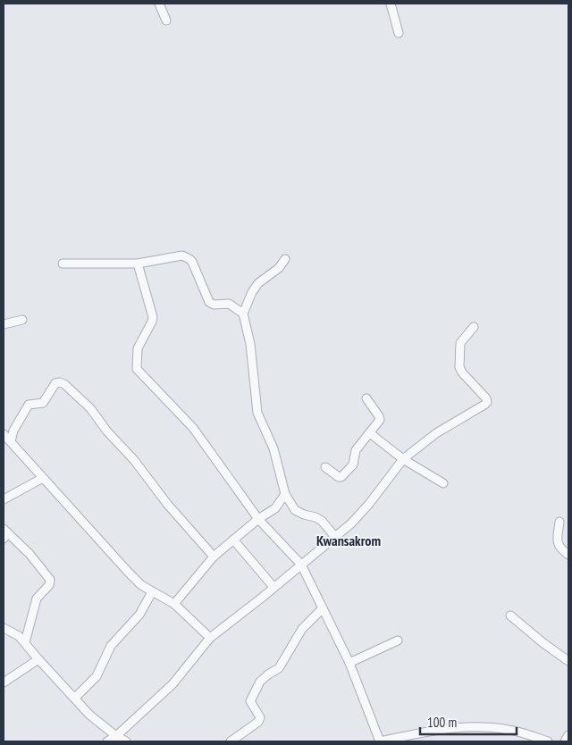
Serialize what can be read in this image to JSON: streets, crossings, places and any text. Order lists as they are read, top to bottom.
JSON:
{
  "districts": ["Kwansakrom"],
  "scale_bar": "100 m"
}
